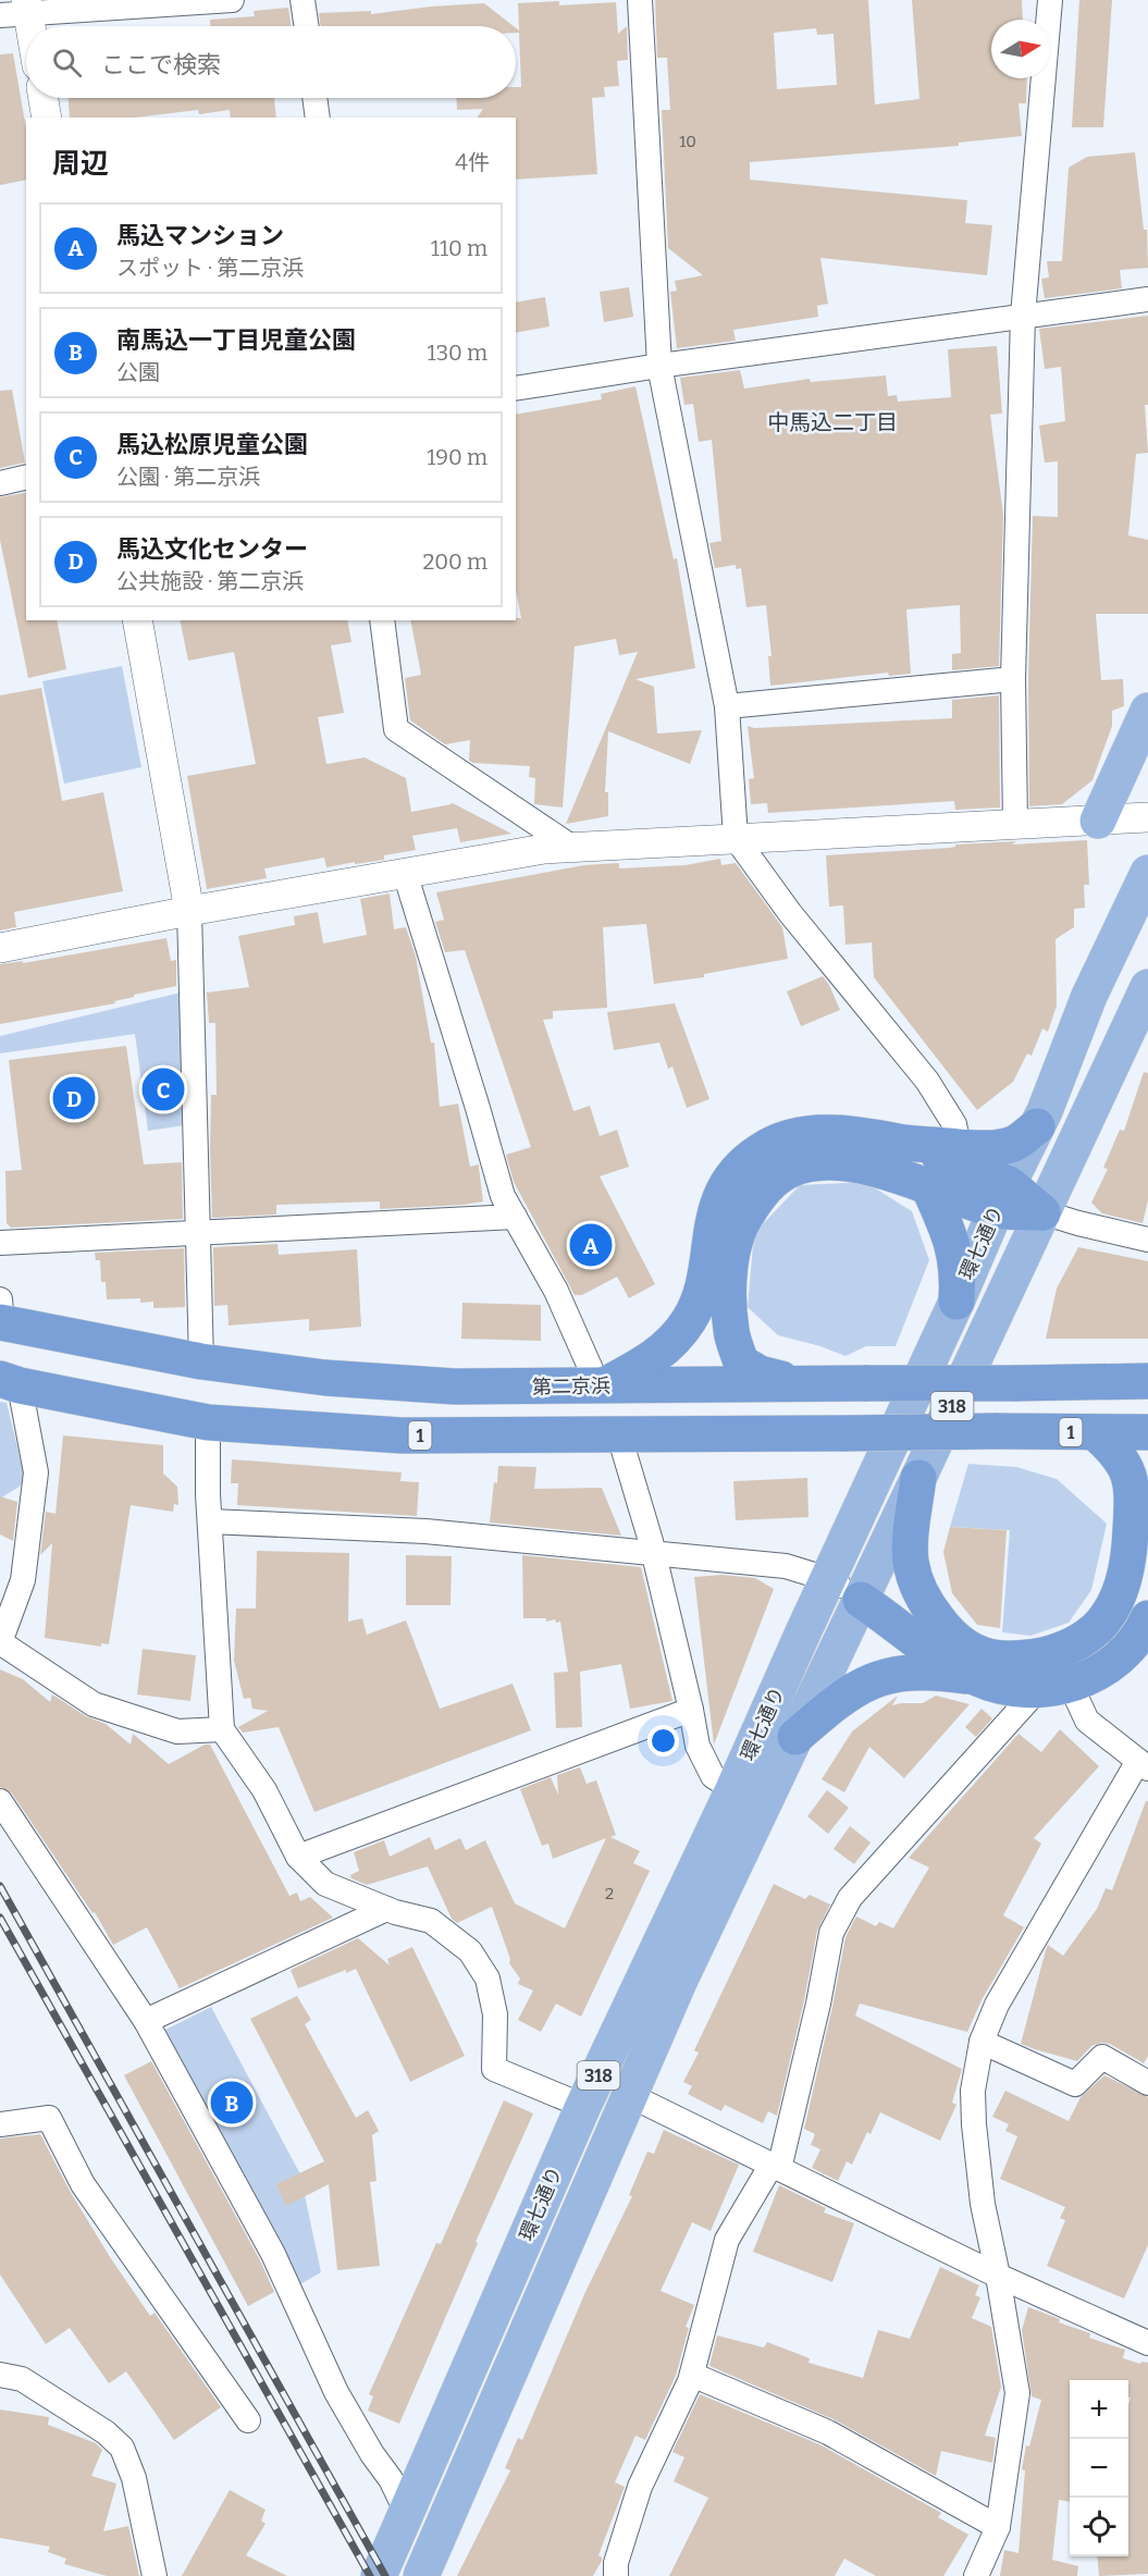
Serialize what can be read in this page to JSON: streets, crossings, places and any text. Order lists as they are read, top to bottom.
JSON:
{
  "streets": {
    "highway": ["第二京浜", "1"],
    "main road": ["環七通り", "318"]
  },
  "districts": ["中馬込二丁目"],
  "house_numbers": ["10", "2"],
  "north": "right",
  "page": {
    "search": "ここで検索",
    "heading": ["周辺", "4件"],
    "list": [
      {
        "mark": "A",
        "name": "馬込マンション",
        "note": "スポット · 第二京浜",
        "value": "110 m"
      },
      {
        "mark": "B",
        "name": "南馬込一丁目児童公園",
        "note": "公園",
        "value": "130 m"
      },
      {
        "mark": "C",
        "name": "馬込松原児童公園",
        "note": "公園 · 第二京浜",
        "value": "190 m"
      },
      {
        "mark": "D",
        "name": "馬込文化センター",
        "note": "公共施設 · 第二京浜",
        "value": "200 m"
      }
    ],
    "pins": [
      "C",
      "D",
      "A",
      "B"
    ],
    "map_buttons": ["+", "−"]
  }
}
